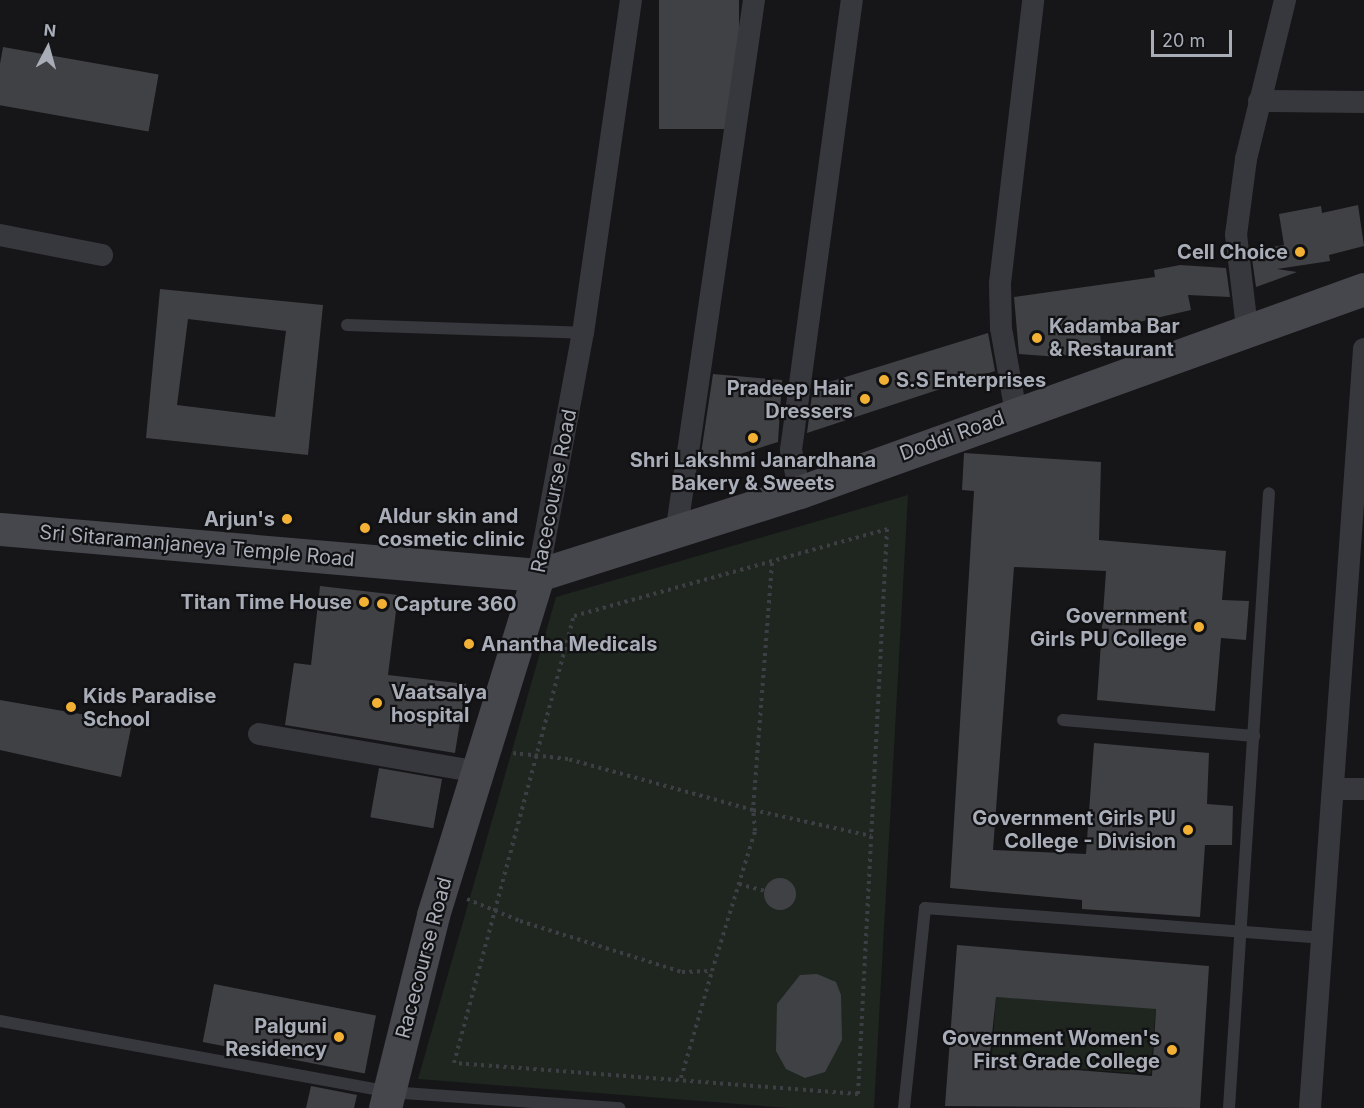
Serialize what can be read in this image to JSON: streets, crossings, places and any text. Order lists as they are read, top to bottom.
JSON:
{
  "streets": {
    "street": ["Doddi Road", "Racecourse Road", "Sri Sitaramanjaneya Temple Road"]
  },
  "crossings": [
    ["Doddi Road", "Racecourse Road"],
    ["Doddi Road", "Sri Sitaramanjaneya Temple Road"],
    ["Racecourse Road", "Sri Sitaramanjaneya Temple Road"]
  ],
  "places": [
    "Cell Choice",
    "Kadamba Bar & Restaurant",
    "S.S Enterprises",
    "Pradeep Hair Dressers",
    "Shri Lakshmi Janardhana Bakery & Sweets",
    "Arjun's",
    "Aldur skin and cosmetic clinic",
    "Titan Time House",
    "Capture 360",
    "Government Girls PU College",
    "Anantha Medicals",
    "Vaatsalya hospital",
    "Kids Paradise School",
    "Government Girls PU College - Division",
    "Palguni Residency",
    "Government Women's First Grade College"
  ],
  "scale_bar": "20 m",
  "north": "top"
}
